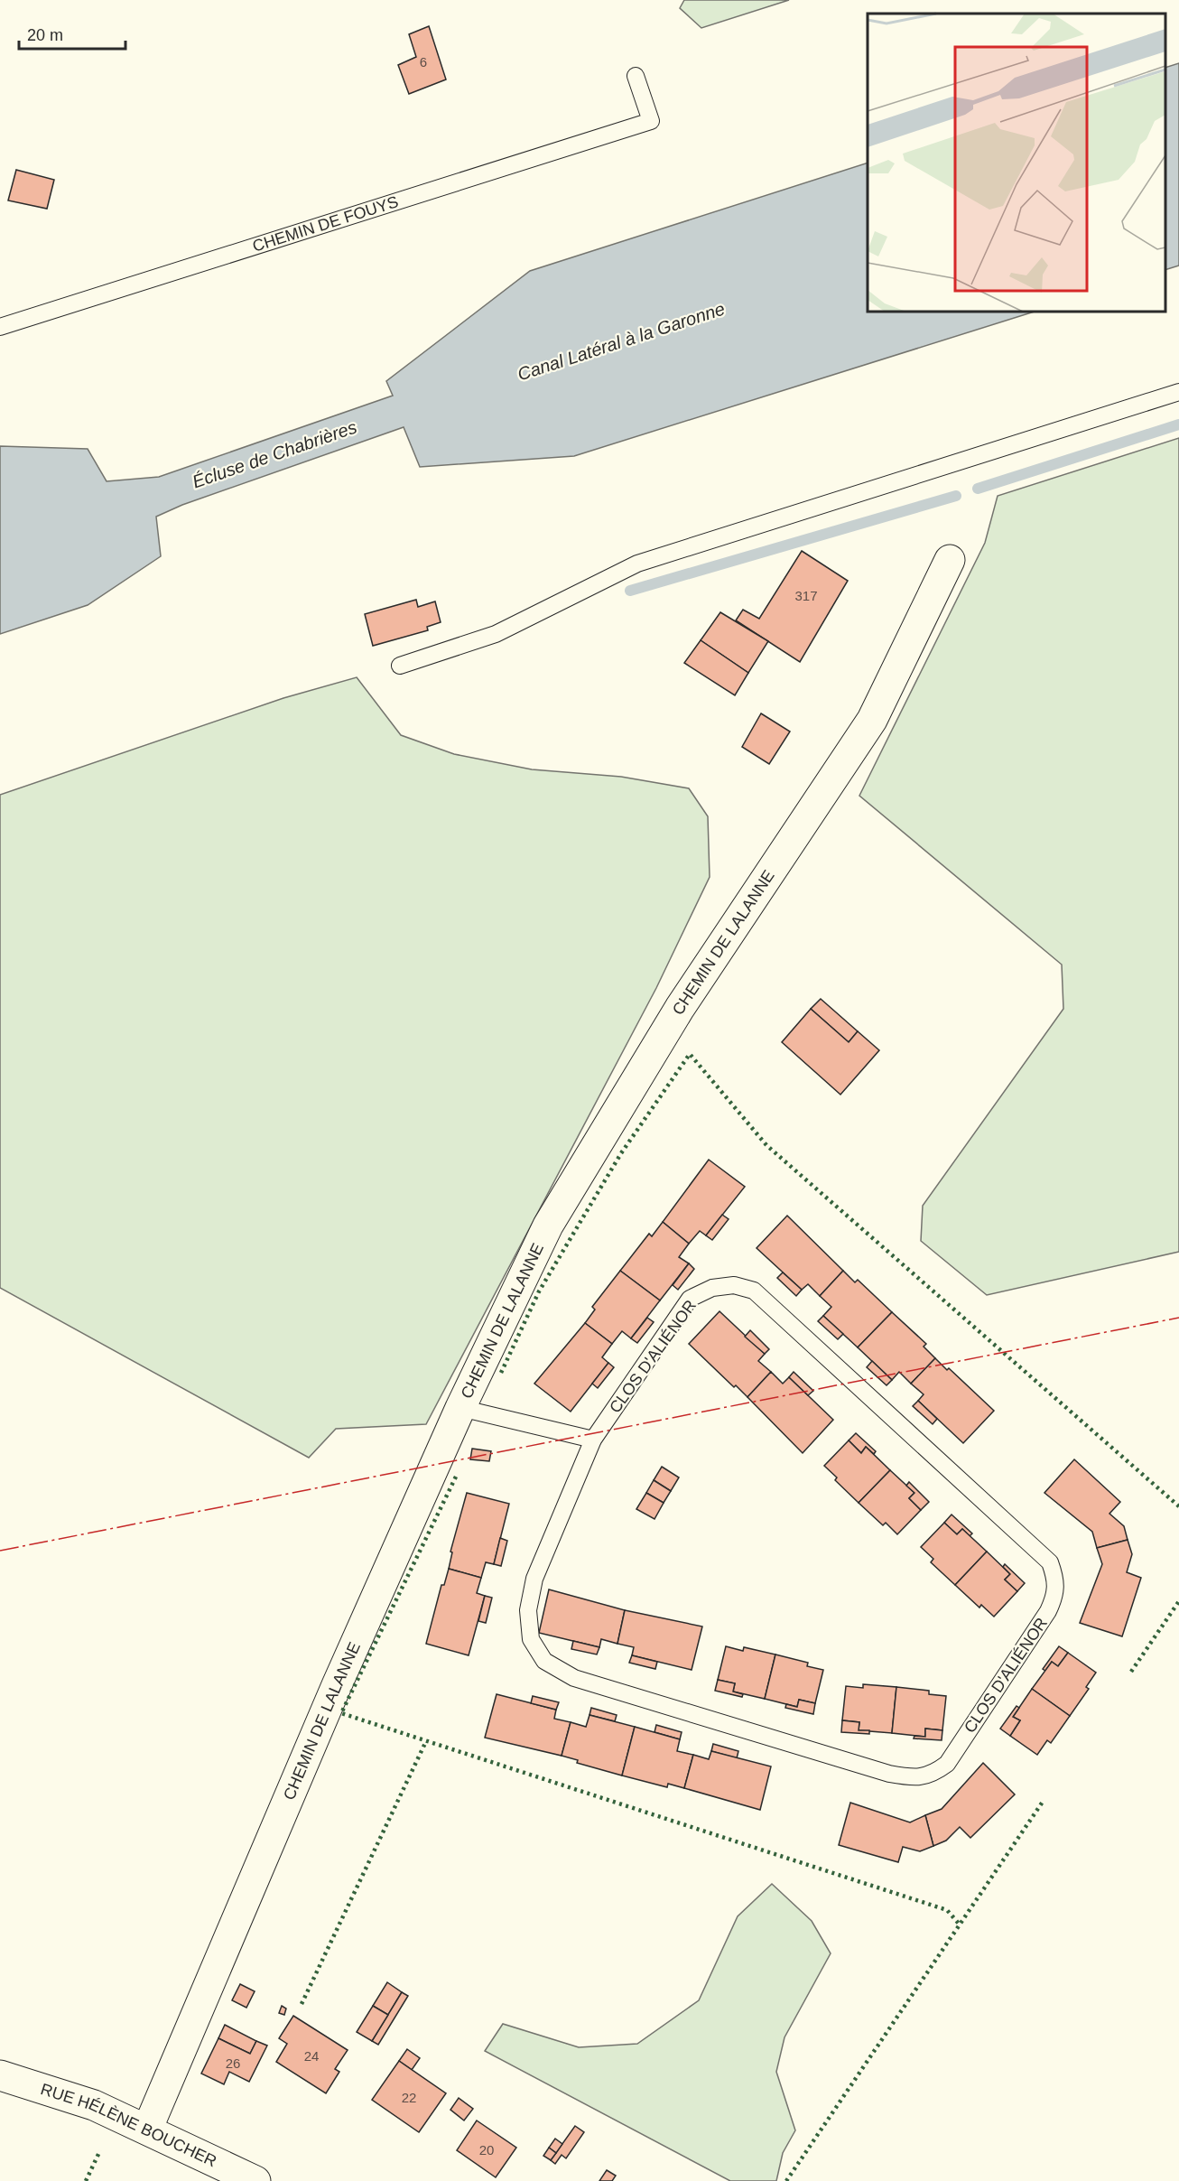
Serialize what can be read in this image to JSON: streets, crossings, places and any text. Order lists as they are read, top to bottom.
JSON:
{
  "streets": {
    "street": ["CHEMIN DE LALANNE", "RUE HÉLÈNE BOUCHER"],
    "lane": ["CHEMIN DE FOUYS", "CLOS D'ALIÉNOR"]
  },
  "crossings": [
    ["CHEMIN DE LALANNE", "RUE HÉLÈNE BOUCHER"]
  ],
  "water": ["Canal Latéral à la Garonne", "Écluse de Chabrières"],
  "house_numbers": [
    "6",
    "317",
    "24",
    "26",
    "22",
    "20"
  ],
  "scale_bar": "20 m"
}
